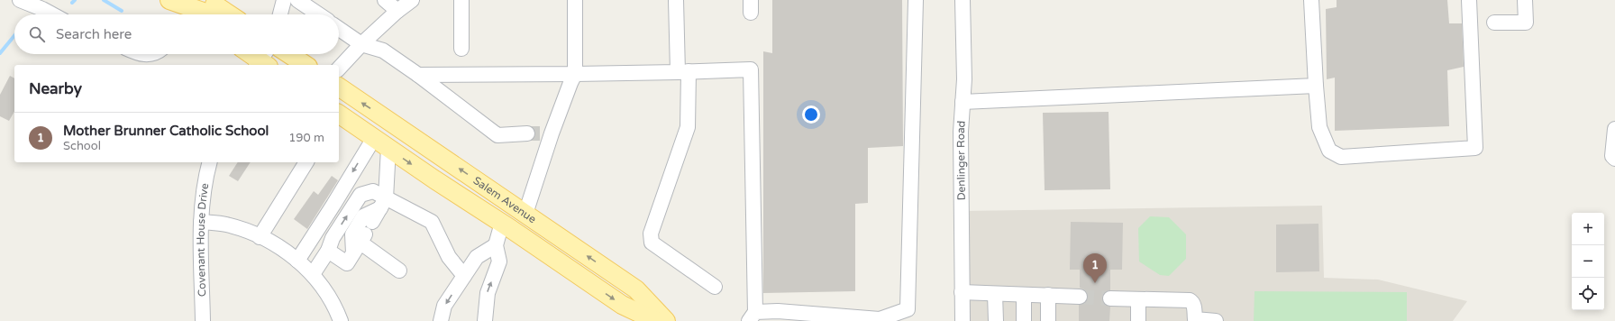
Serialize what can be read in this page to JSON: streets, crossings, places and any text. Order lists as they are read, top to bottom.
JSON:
{
  "streets": {
    "main road": ["Salem Avenue"],
    "street": ["Denlinger Road", "Covenant House Drive"]
  },
  "page": {
    "search": "Search here",
    "heading": "Nearby",
    "list": [
      {
        "mark": "1",
        "name": "Mother Brunner Catholic School",
        "note": "School",
        "value": "190 m"
      }
    ],
    "map_buttons": ["+", "−"],
    "pins": "1"
  }
}
